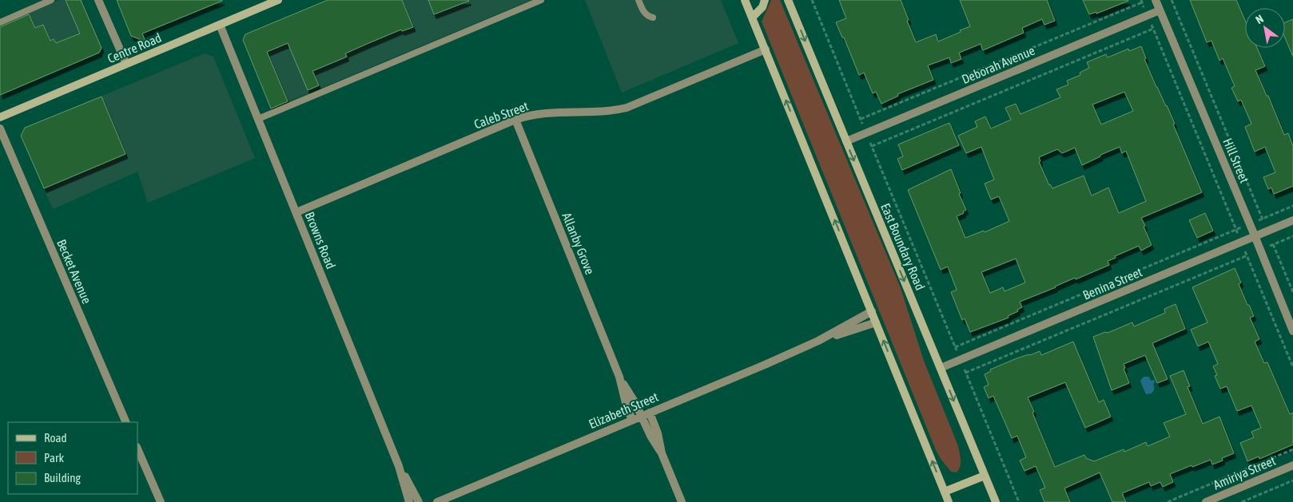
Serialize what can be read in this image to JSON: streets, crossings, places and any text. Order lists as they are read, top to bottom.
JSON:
{
  "streets": {
    "main road": ["Centre Road", "East Boundary Road"],
    "street": [
      "Deborah Avenue",
      "Caleb Street",
      "Hill Street",
      "Browns Road",
      "Allanby Grove",
      "Becket Avenue",
      "Benina Street",
      "Elizabeth Street",
      "Amiriya Street"
    ]
  },
  "crossings": [
    ["Centre Road", "Browns Road"],
    ["Deborah Avenue", "Hill Street"],
    ["Deborah Avenue", "East Boundary Road"],
    ["Caleb Street", "Browns Road"],
    ["Caleb Street", "Allanby Grove"],
    ["Hill Street", "Benina Street"],
    ["Allanby Grove", "Elizabeth Street"],
    ["East Boundary Road", "Benina Street"]
  ],
  "legend": ["Road", "Park", "Building"],
  "north": "top left"
}
